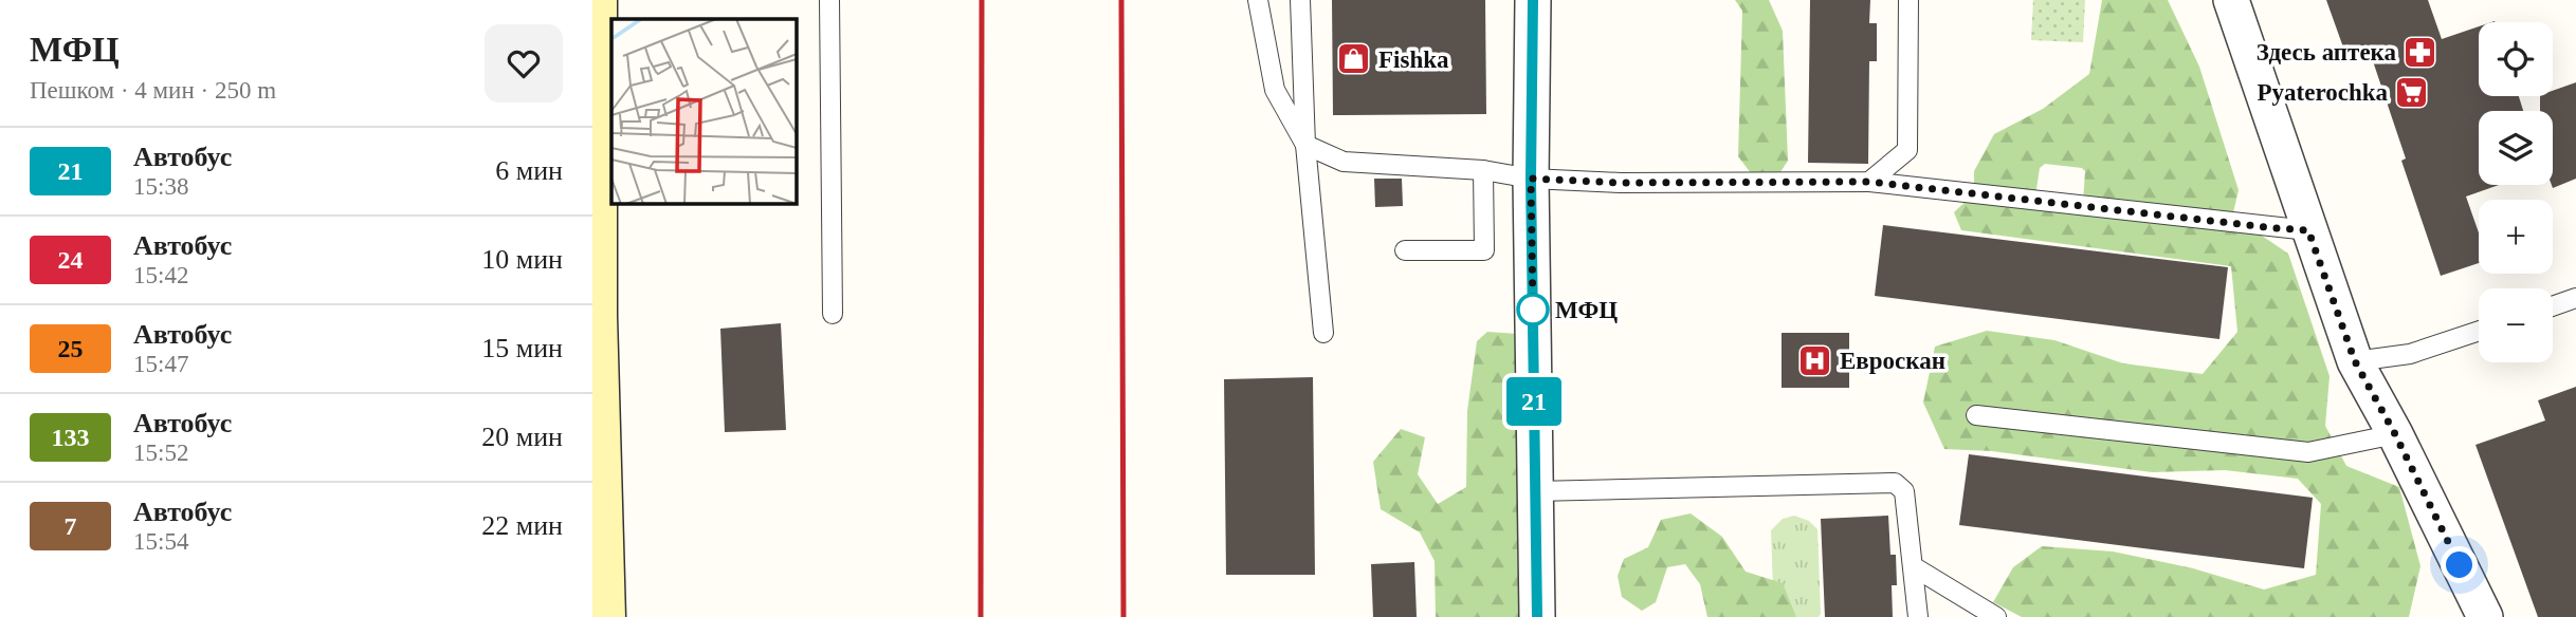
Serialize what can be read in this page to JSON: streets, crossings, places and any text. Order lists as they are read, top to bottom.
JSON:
{
  "places": {
    "pharmacy": ["Здесь аптека"],
    "shop": ["Fishka"],
    "supermarket": ["Pyaterochka"],
    "other": ["МФЦ"],
    "hospital": ["Евроскан"]
  },
  "lines": ["bus line 21"],
  "page": {
    "heading": ["МФЦ", "Пешком · 4 мин · 250 m"],
    "on_map": "21",
    "map_buttons": ["+", "−"],
    "list": [
      {
        "mark": "21",
        "name": "Автобус",
        "note": "15:38",
        "value": "6 мин"
      },
      {
        "mark": "24",
        "name": "Автобус",
        "note": "15:42",
        "value": "10 мин"
      },
      {
        "mark": "25",
        "name": "Автобус",
        "note": "15:47",
        "value": "15 мин"
      },
      {
        "mark": "133",
        "name": "Автобус",
        "note": "15:52",
        "value": "20 мин"
      },
      {
        "mark": "7",
        "name": "Автобус",
        "note": "15:54",
        "value": "22 мин"
      }
    ]
  }
}
